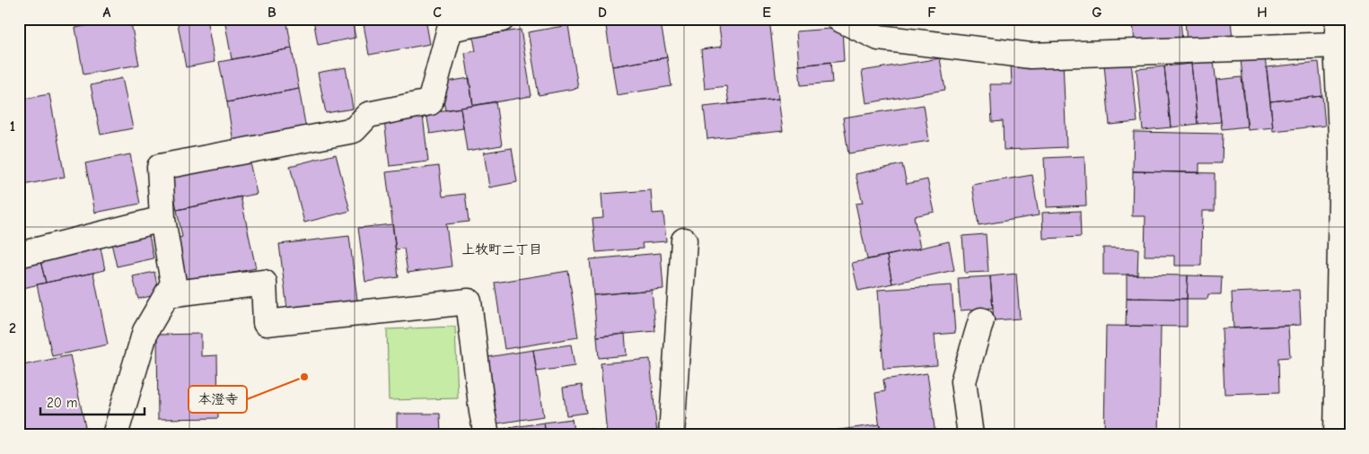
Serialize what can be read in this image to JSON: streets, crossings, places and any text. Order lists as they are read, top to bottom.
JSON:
{
  "districts": ["上牧町二丁目"],
  "places": ["本澄寺"],
  "scale_bar": "20 m",
  "grid": {
    "columns": [
      "A",
      "B",
      "C",
      "D",
      "E",
      "F",
      "G",
      "H"
    ],
    "rows": ["1", "2"]
  }
}
